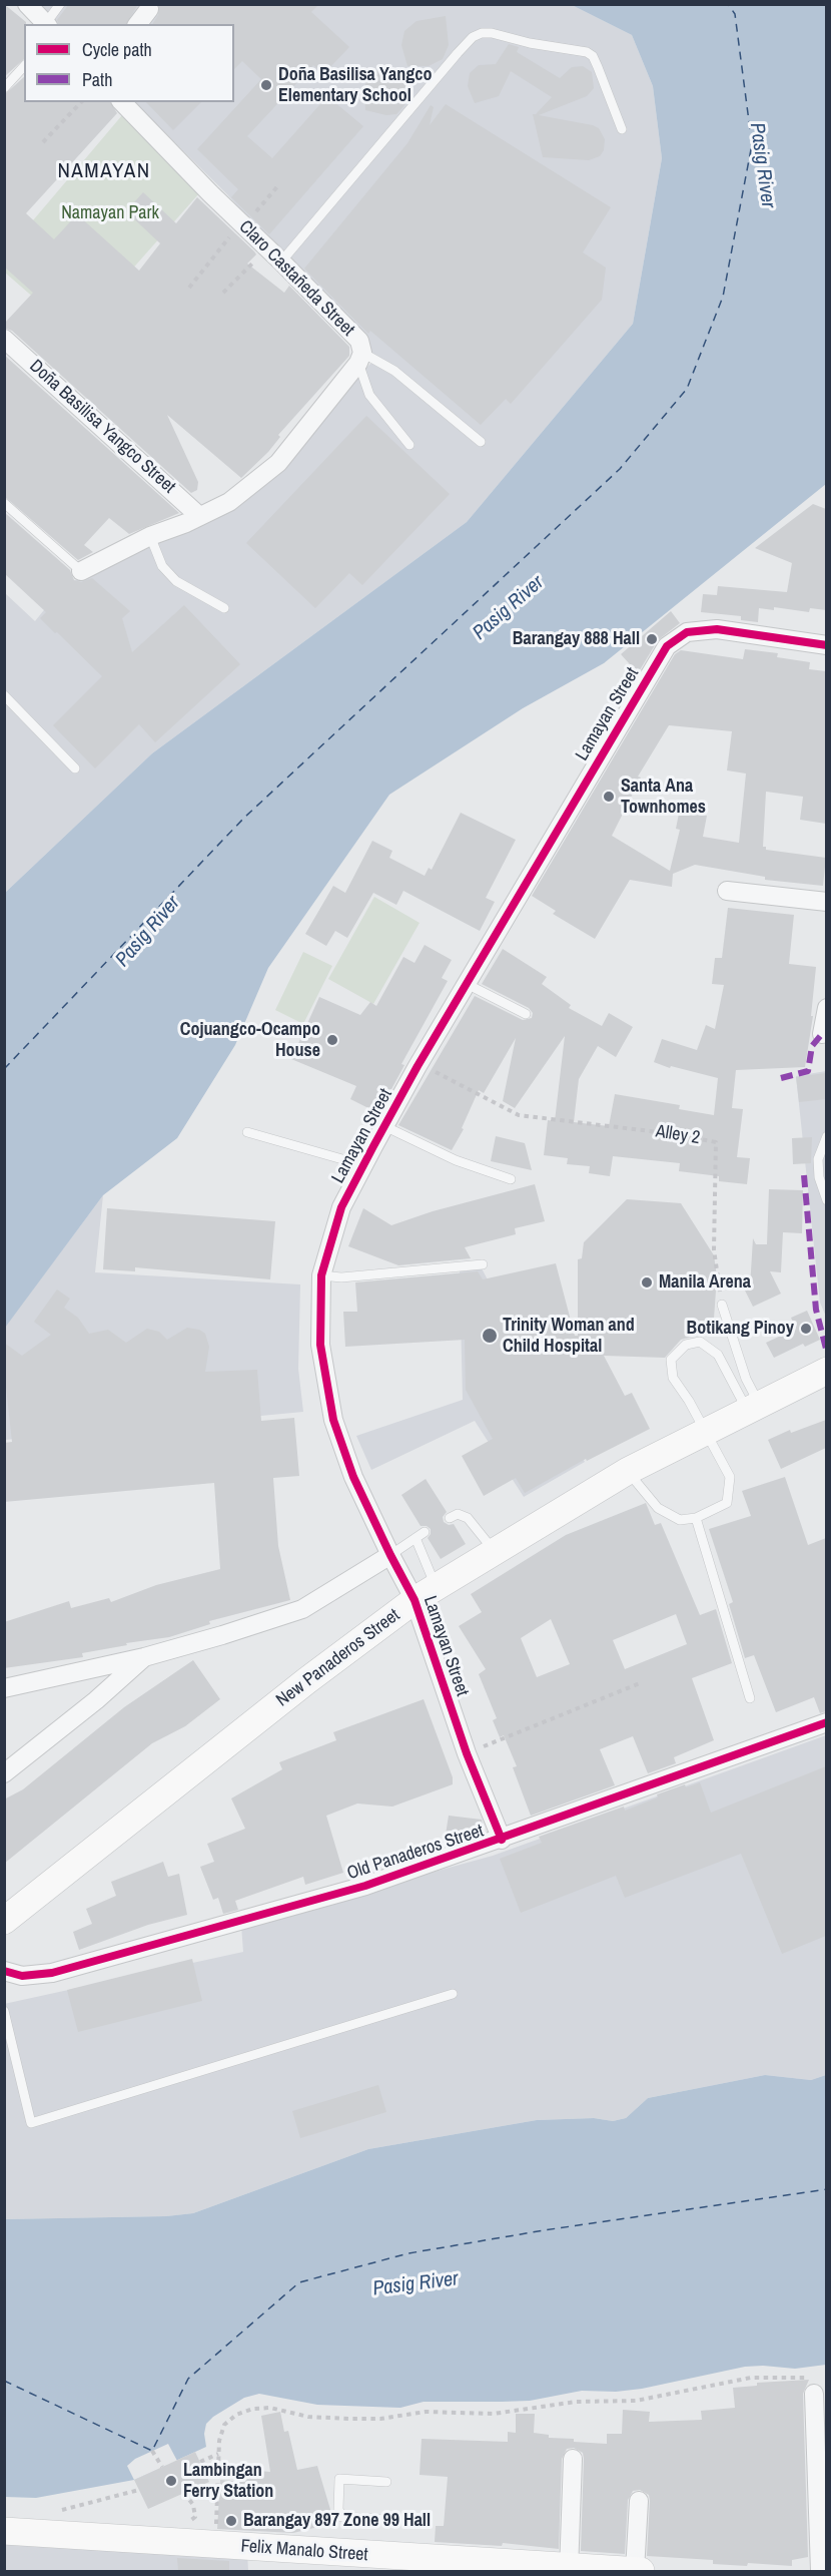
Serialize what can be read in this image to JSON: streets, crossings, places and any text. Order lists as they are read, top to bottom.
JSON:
{
  "streets": {
    "main road": ["New Panaderos Street", "Felix Manalo Street"],
    "street": [
      "Claro Castañeda Street",
      "Doña Basilisa Yangco Street",
      "Lamayan Street",
      "Old Panaderos Street"
    ],
    "path": ["Alley 2"]
  },
  "crossings": [
    ["Lamayan Street", "Alley 2"],
    ["Lamayan Street", "New Panaderos Street"],
    ["Lamayan Street", "Old Panaderos Street"]
  ],
  "districts": ["NAMAYAN"],
  "water": ["Pasig River"],
  "parks": ["Namayan Park"],
  "places": [
    "Doña Basilisa Yangco Elementary School",
    "Barangay 888 Hall",
    "Santa Ana Townhomes",
    "Cojuangco-Ocampo House",
    "Manila Arena",
    "Botikang Pinoy",
    "Trinity Woman and Child Hospital",
    "Lambingan Ferry Station",
    "Barangay 897 Zone 99 Hall"
  ],
  "legend": ["Cycle path", "Path"]
}
